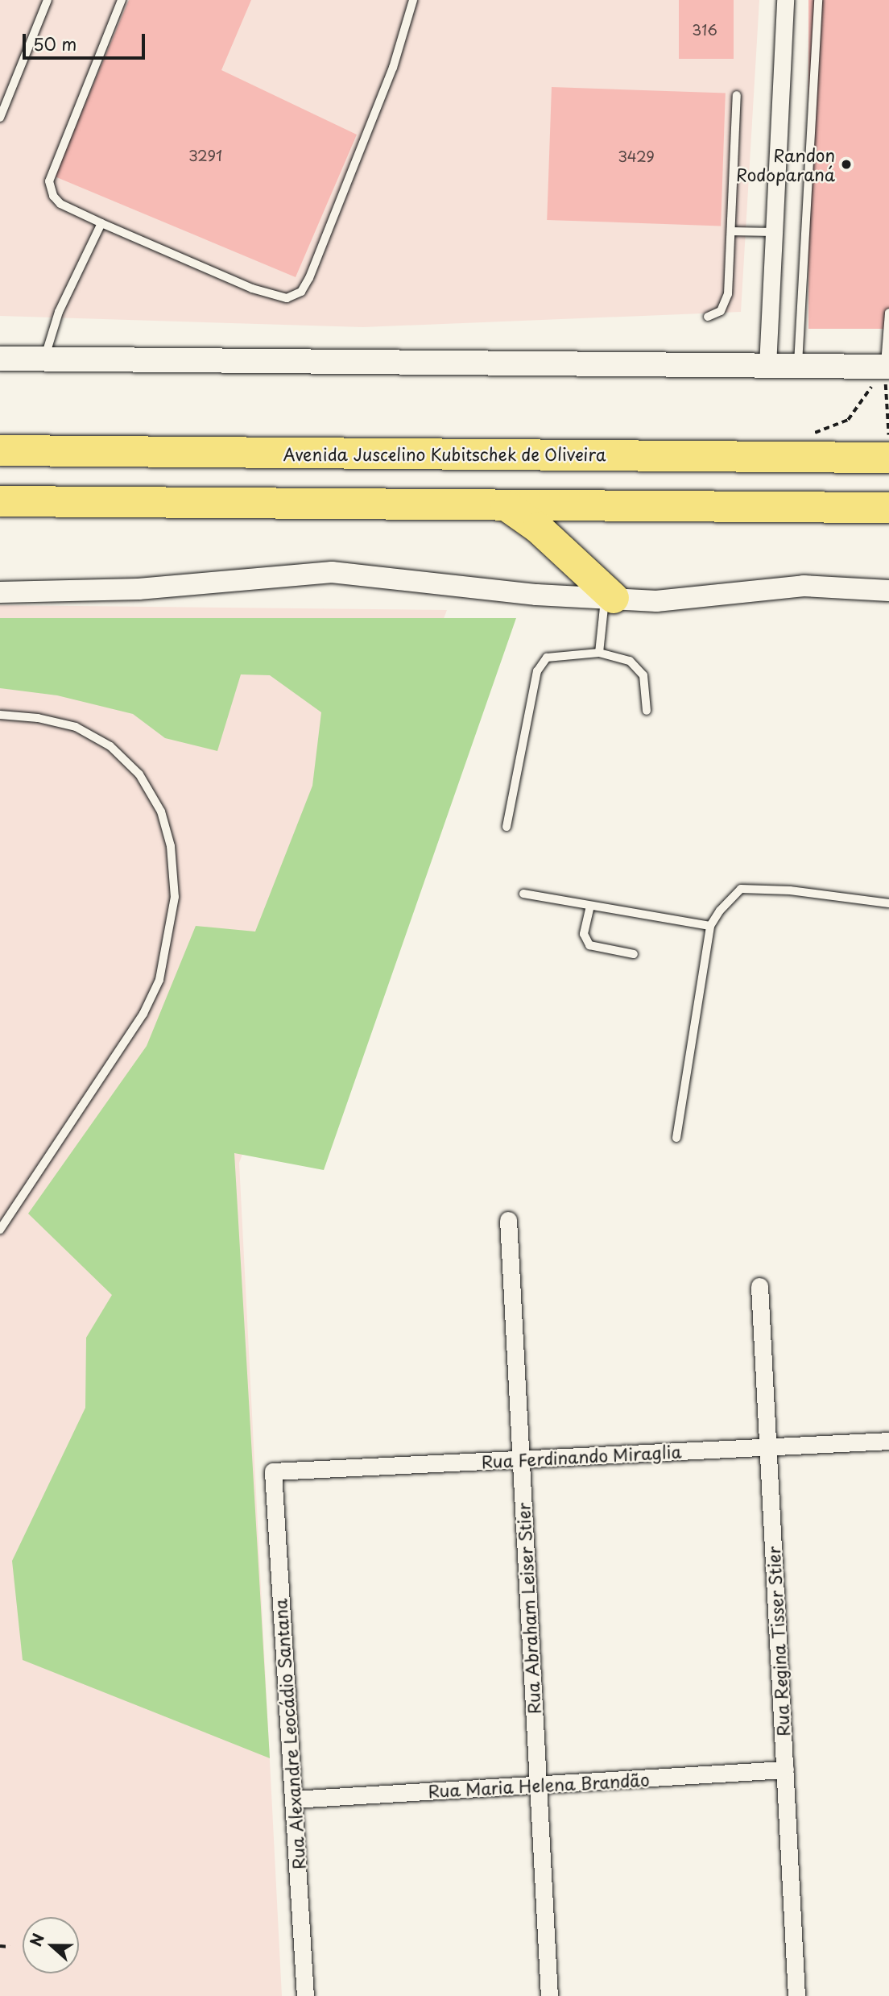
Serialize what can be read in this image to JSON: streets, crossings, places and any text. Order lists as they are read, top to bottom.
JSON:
{
  "streets": {
    "highway": ["Avenida Juscelino Kubitschek de Oliveira"],
    "street": [
      "Rua Ferdinando Miraglia",
      "Rua Abraham Leiser Stier",
      "Rua Regina Tisser Stier",
      "Rua Alexandre Leocádio Santana",
      "Rua Maria Helena Brandão"
    ]
  },
  "crossings": [
    ["Rua Ferdinando Miraglia", "Rua Abraham Leiser Stier"],
    ["Rua Ferdinando Miraglia", "Rua Regina Tisser Stier"],
    ["Rua Ferdinando Miraglia", "Rua Alexandre Leocádio Santana"],
    ["Rua Abraham Leiser Stier", "Rua Maria Helena Brandão"],
    ["Rua Regina Tisser Stier", "Rua Maria Helena Brandão"],
    ["Rua Alexandre Leocádio Santana", "Rua Maria Helena Brandão"]
  ],
  "places": ["Randon Rodoparaná"],
  "house_numbers": ["316", "3291", "3429"],
  "scale_bar": "50 m",
  "north": "left"
}
